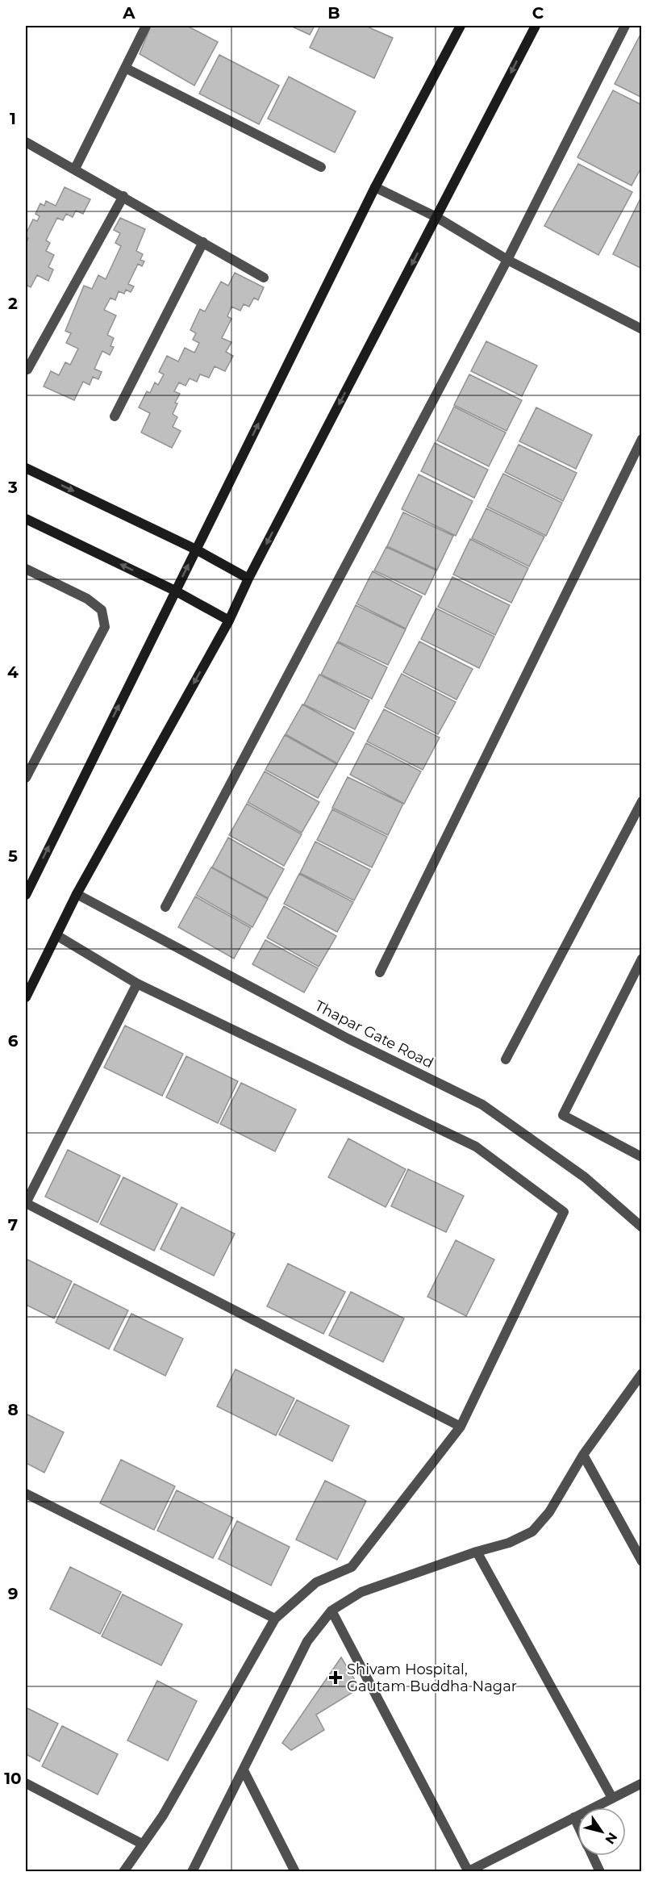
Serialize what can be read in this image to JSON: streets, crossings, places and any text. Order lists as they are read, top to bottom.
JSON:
{
  "streets": {
    "street": ["Thapar Gate Road"]
  },
  "places": {
    "health": ["Shivam Hospital, Gautam Buddha Nagar"]
  },
  "north": "bottom right",
  "grid": {
    "columns": ["A", "B", "C"],
    "rows": [
      "1",
      "2",
      "3",
      "4",
      "5",
      "6",
      "7",
      "8",
      "9",
      "10"
    ]
  }
}
